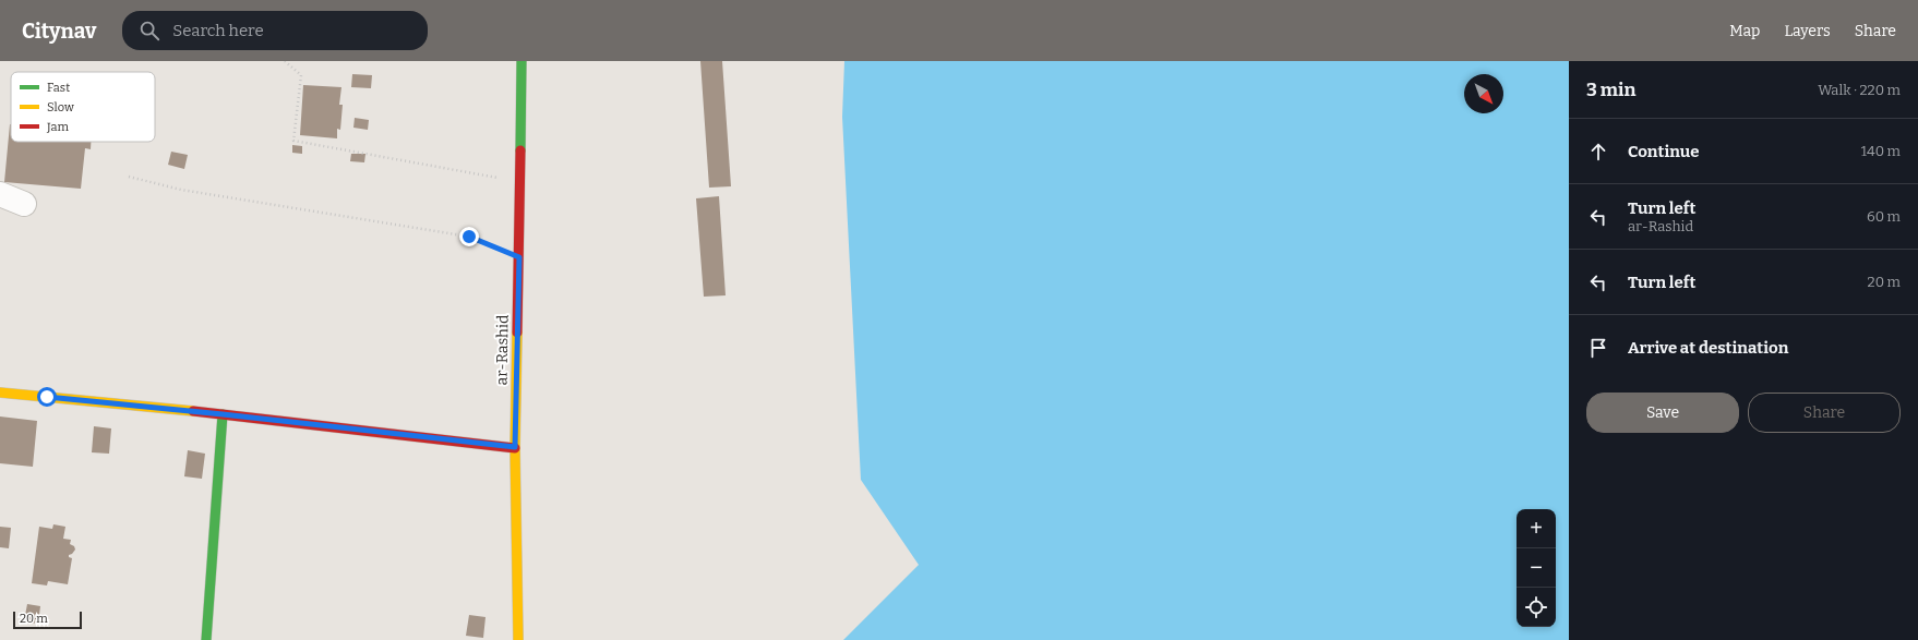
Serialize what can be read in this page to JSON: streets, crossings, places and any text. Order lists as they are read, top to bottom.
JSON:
{
  "streets": {
    "street": ["ar-Rashid"]
  },
  "legend": ["Fast", "Slow", "Jam"],
  "scale_bar": "20 m",
  "north": "bottom right",
  "page": {
    "header": "Citynav",
    "search": "Search here",
    "nav": ["Map", "Layers", "Share"],
    "heading": ["3 min", "Walk · 220 m"],
    "list": [
      ["Continue", "140 m"],
      ["Turn left", "ar-Rashid", "60 m"],
      ["Turn left", "20 m"],
      "Arrive at destination"
    ],
    "buttons": ["Save", "Share"],
    "map_buttons": ["+", "−"],
    "scale": "20 m"
  }
}
